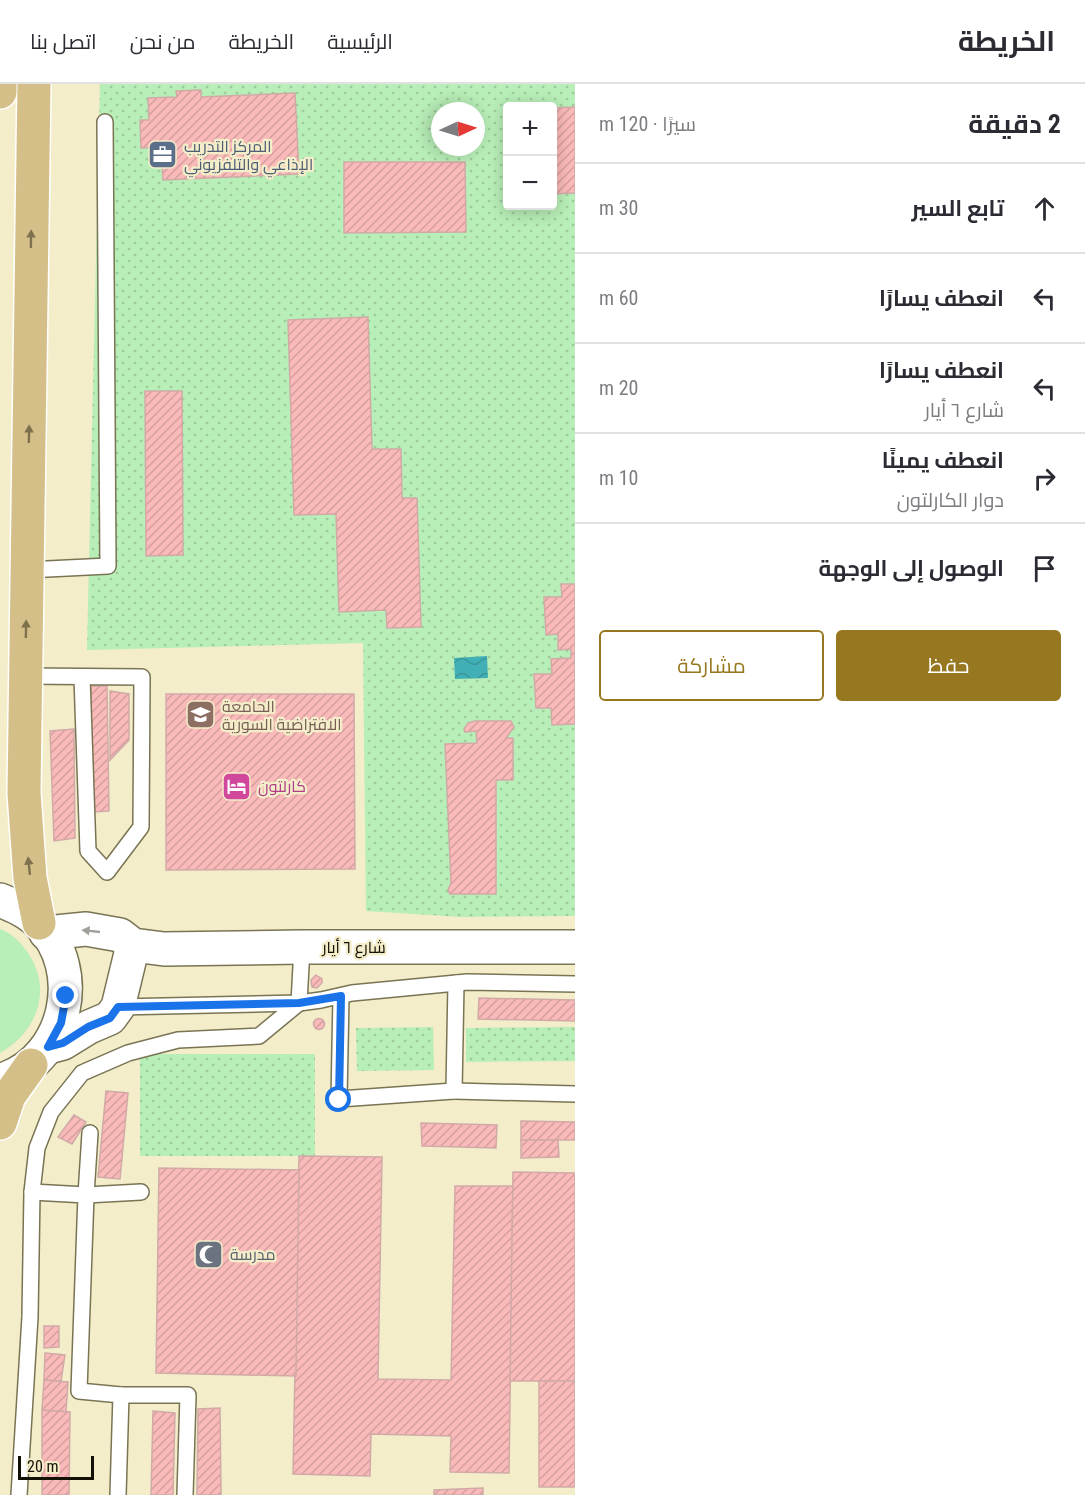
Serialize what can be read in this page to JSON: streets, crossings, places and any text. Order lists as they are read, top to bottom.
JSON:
{
  "streets": {
    "main road": ["شارع ٦ أيار"]
  },
  "places": {
    "office": ["المركز التدريب الإذاعي والتلفزيوني"],
    "school or university": ["الحامعة الافتراضية السورية"],
    "hotel": ["كارلتون"],
    "mosque": ["مدرسة"]
  },
  "scale_bar": "20 m",
  "north": "right",
  "page": {
    "header": "الخريطة",
    "nav": [
      "الرئيسية",
      "الخريطة",
      "من نحن",
      "اتصل بنا"
    ],
    "heading": ["2 دقيقة", "سيرًا · 120 m"],
    "map_buttons": ["+", "−"],
    "list": [
      ["تابع السير", "30 m"],
      ["انعطف يسارًا", "60 m"],
      ["انعطف يسارًا", "شارع ٦ أيار", "20 m"],
      ["انعطف يمينًا", "دوار الكارلتون", "10 m"],
      "الوصول إلى الوجهة"
    ],
    "buttons": ["حفظ", "مشاركة"],
    "scale": "20 m"
  }
}
